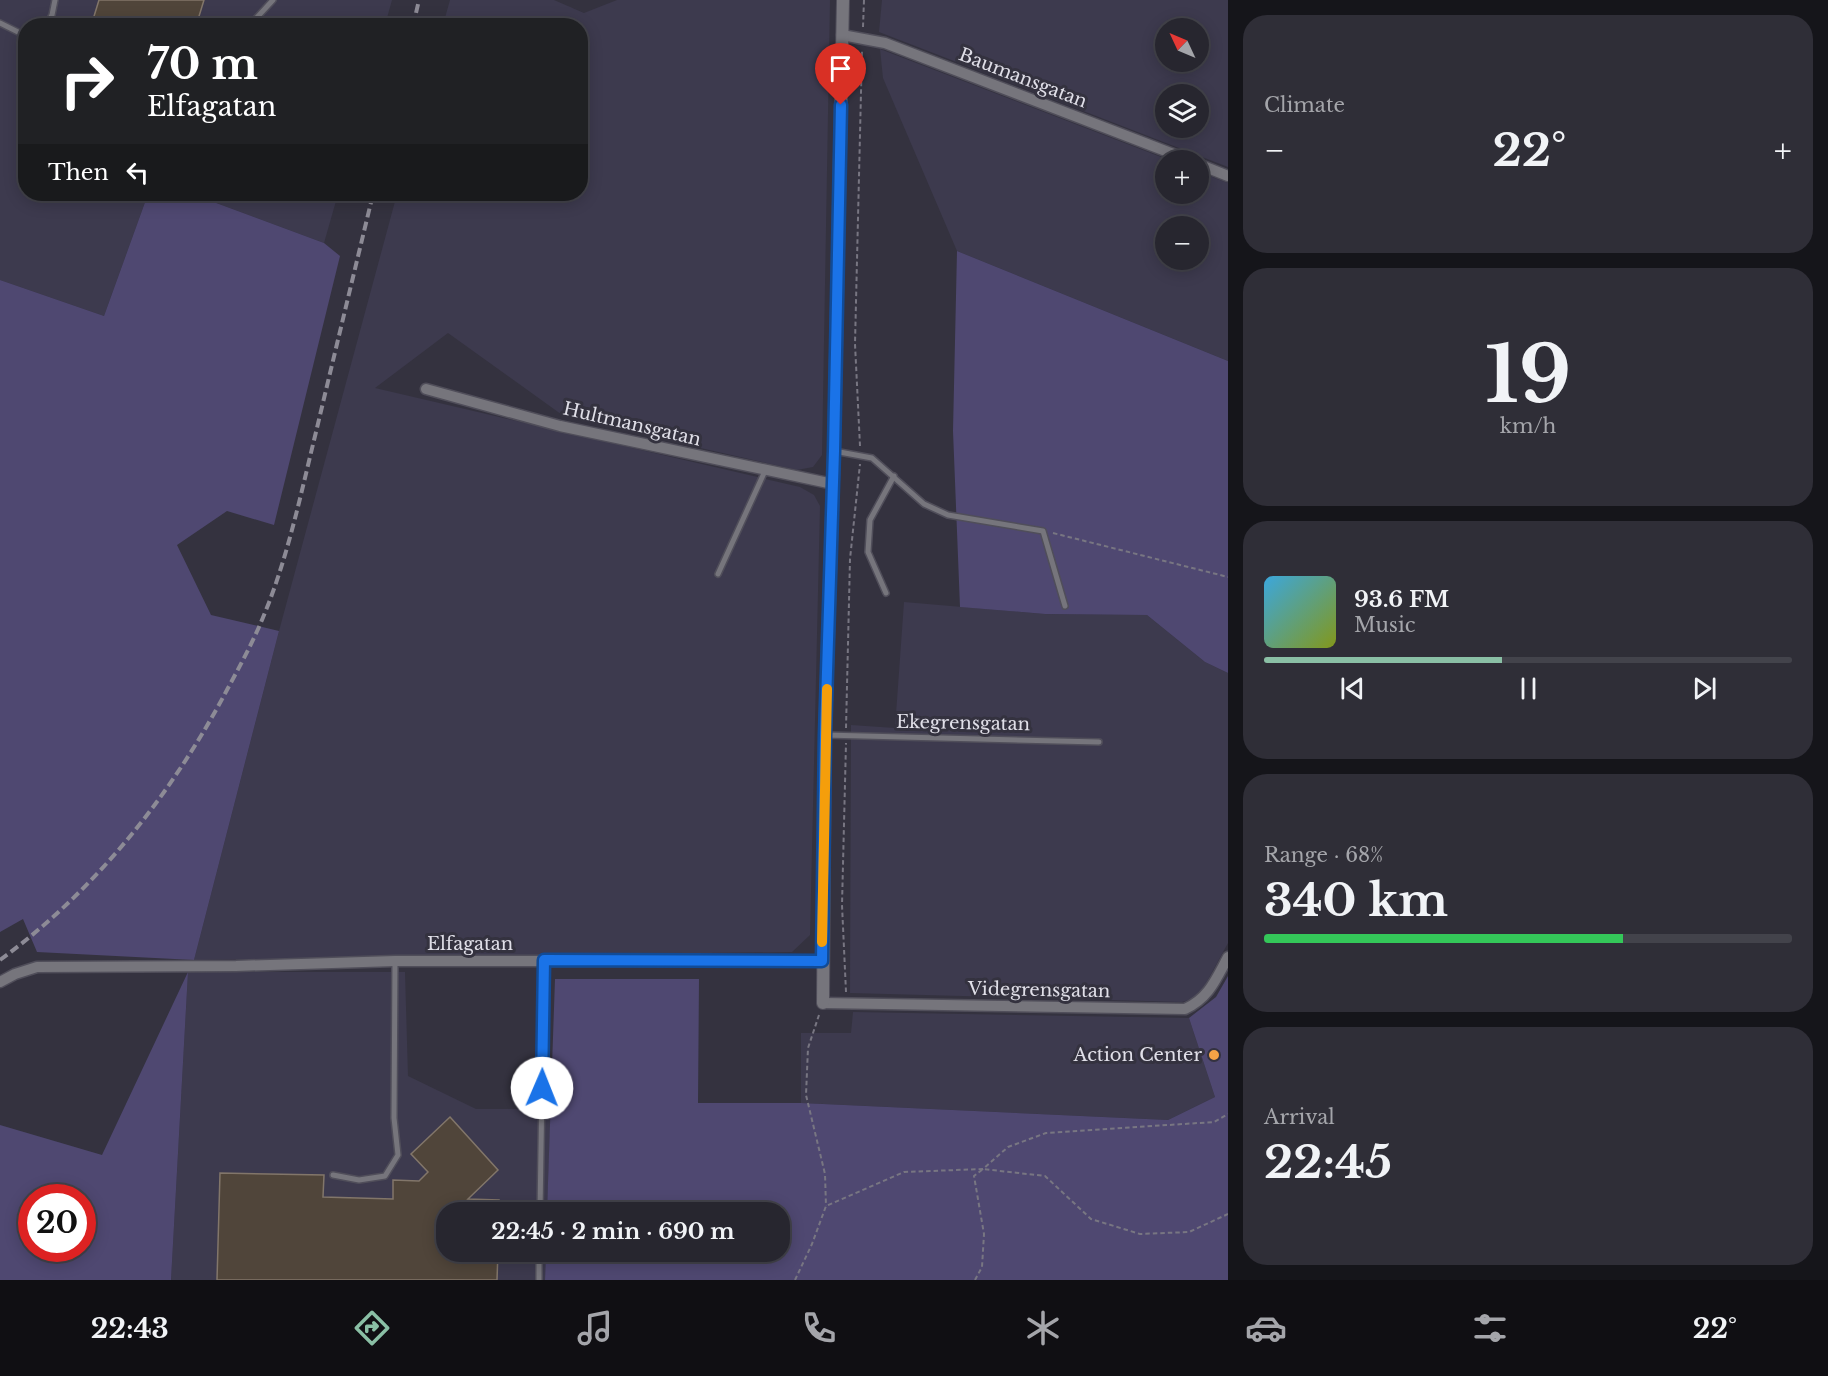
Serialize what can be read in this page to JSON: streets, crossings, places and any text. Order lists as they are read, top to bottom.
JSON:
{
  "streets": {
    "street": [
      "Baumansgatan",
      "Hultmansgatan",
      "Elfagatan",
      "Videgrensgatan"
    ],
    "lane": ["Ekegrensgatan"]
  },
  "places": ["Action Center"],
  "north": "top left",
  "page": {
    "tile": [
      "Climate",
      ["19", "km/h"],
      ["Range · 68%", "340 km"],
      ["Arrival", "22:45"]
    ],
    "map_buttons": ["+", "−"],
    "turn": ["70 m", "Elfagatan"],
    "heat": ["−", "22°", "+"],
    "then": "Then",
    "song": ["93.6 FM", "Music"],
    "limit": "20",
    "trip": "22:45 · 2 min · 690 m",
    "tabs": ["22:43", "22°"]
  }
}
